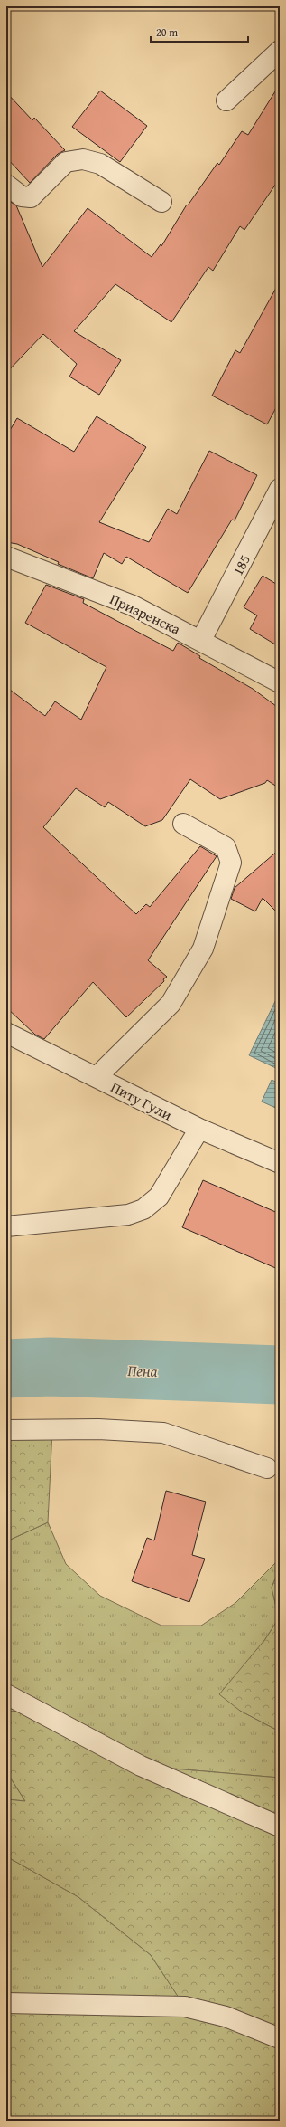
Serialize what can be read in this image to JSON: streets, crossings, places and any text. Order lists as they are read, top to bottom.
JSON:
{
  "streets": {
    "street": ["185", "Призренска", "Питу Гули"]
  },
  "crossings": [
    ["185", "Призренска"]
  ],
  "water": ["Пена"],
  "scale_bar": "20 m"
}
